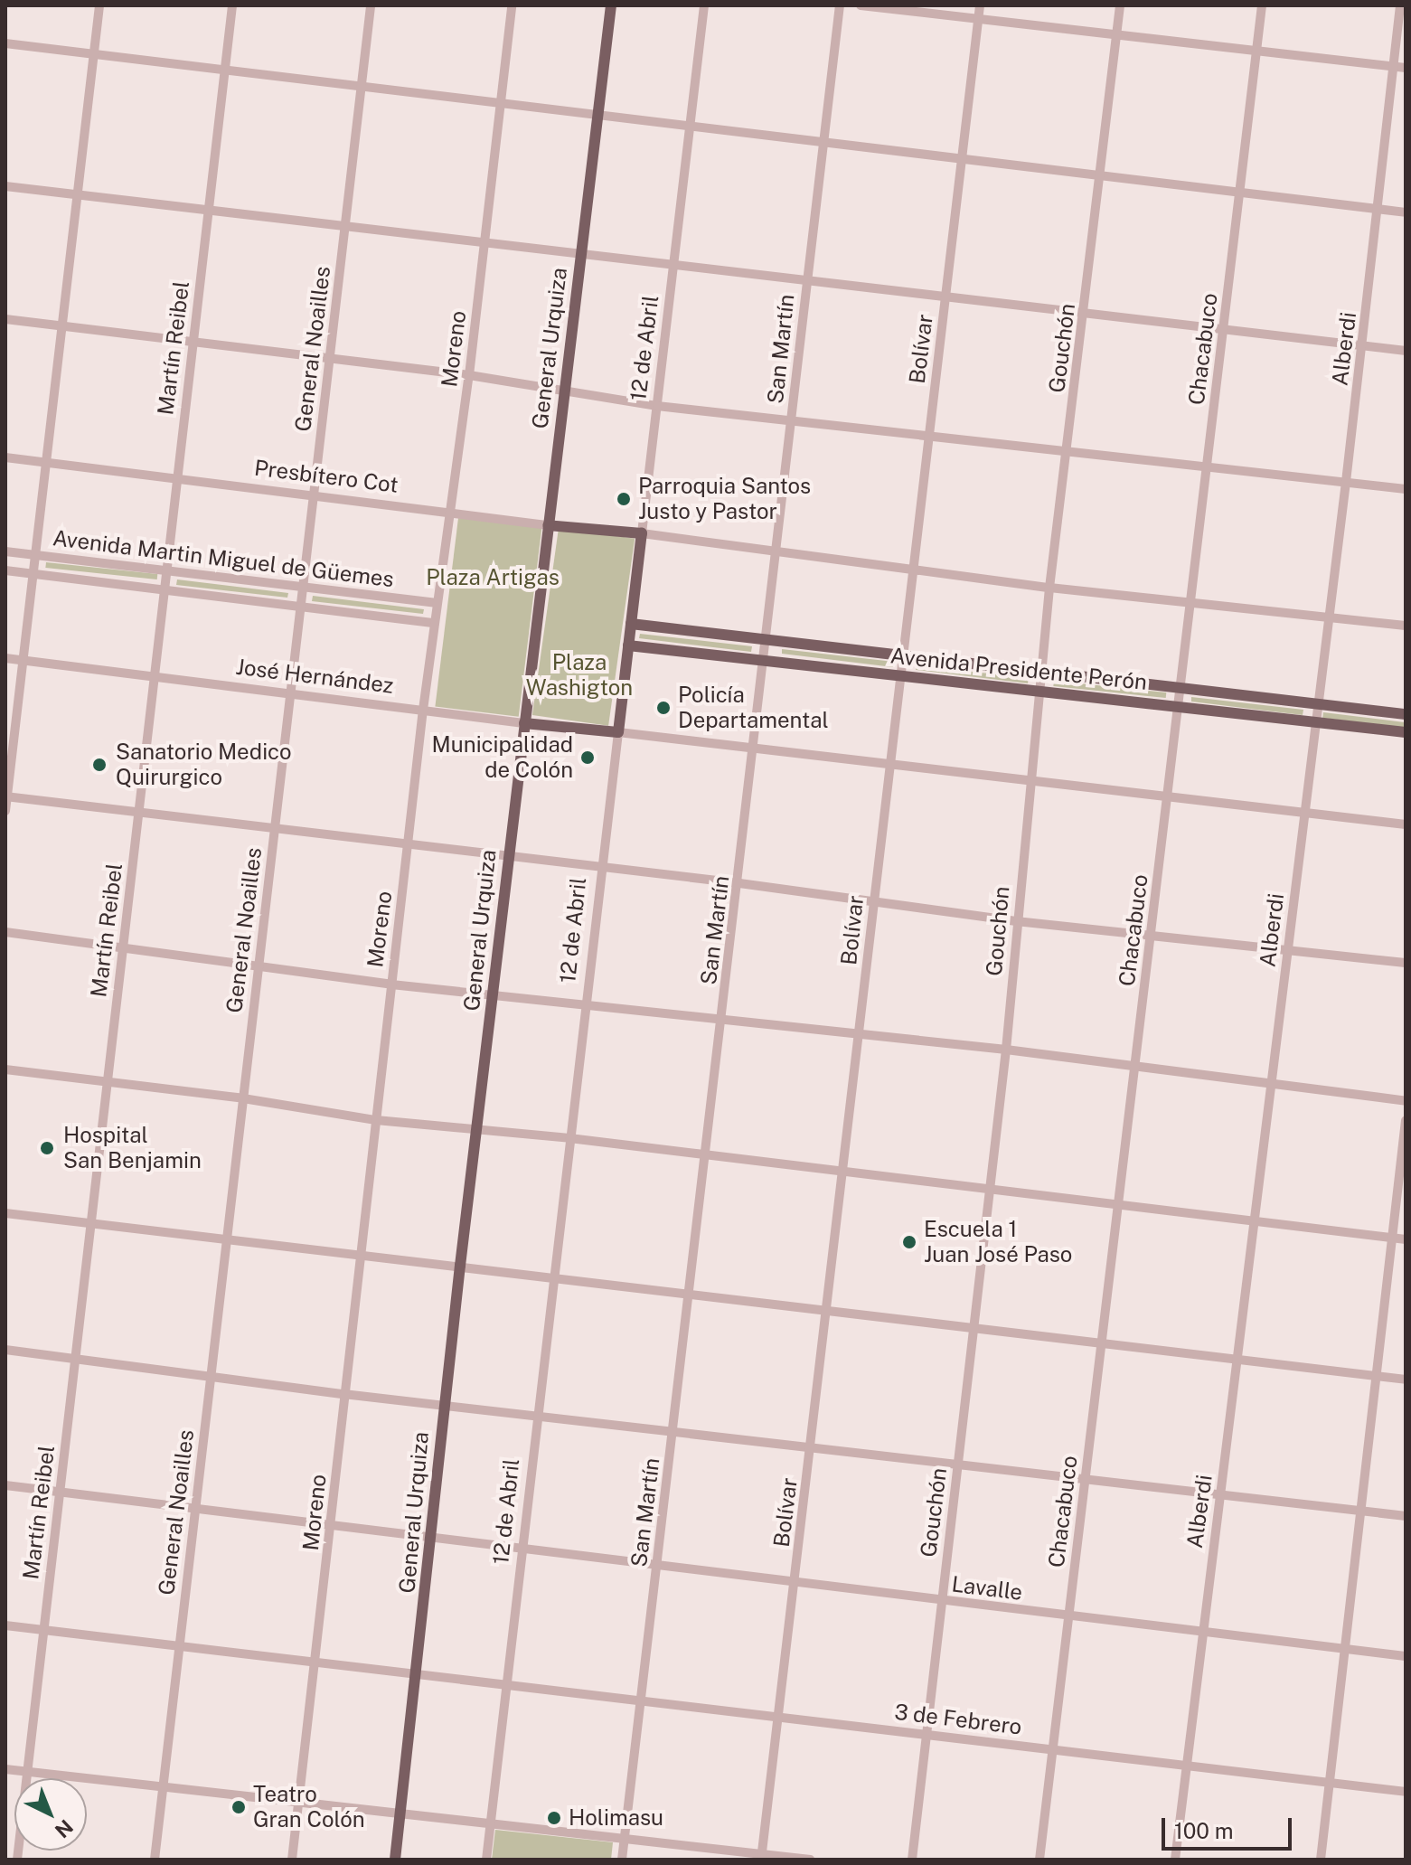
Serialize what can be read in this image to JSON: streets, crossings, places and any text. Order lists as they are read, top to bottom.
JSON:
{
  "streets": {
    "main road": [
      "General Urquiza",
      "12 de Abril",
      "Presbítero Cot",
      "Avenida Presidente Perón",
      "José Hernández"
    ],
    "street": [
      "Martín Reibel",
      "Gouchón",
      "General Noailles",
      "Moreno",
      "San Martín",
      "Bolívar",
      "Chacabuco",
      "Alberdi",
      "Avenida Martin Miguel de Güemes",
      "Lavalle",
      "3 de Febrero"
    ]
  },
  "crossings": [
    ["Martín Reibel", "Presbítero Cot"],
    ["Martín Reibel", "Avenida Martin Miguel de Güemes"],
    ["Martín Reibel", "José Hernández"],
    ["Martín Reibel", "Lavalle"],
    ["Martín Reibel", "3 de Febrero"],
    ["General Urquiza", "Presbítero Cot"],
    ["General Urquiza", "José Hernández"],
    ["General Urquiza", "Lavalle"],
    ["General Urquiza", "3 de Febrero"],
    ["12 de Abril", "Presbítero Cot"],
    ["12 de Abril", "Avenida Presidente Perón"],
    ["12 de Abril", "José Hernández"],
    ["12 de Abril", "Lavalle"],
    ["12 de Abril", "3 de Febrero"],
    ["Gouchón", "Avenida Presidente Perón"],
    ["Gouchón", "Lavalle"],
    ["Gouchón", "3 de Febrero"],
    ["General Noailles", "Presbítero Cot"],
    ["General Noailles", "Avenida Martin Miguel de Güemes"],
    ["General Noailles", "José Hernández"],
    ["General Noailles", "Lavalle"],
    ["General Noailles", "3 de Febrero"],
    ["Moreno", "Presbítero Cot"],
    ["Moreno", "Avenida Martin Miguel de Güemes"],
    ["Moreno", "José Hernández"],
    ["Moreno", "Lavalle"],
    ["Moreno", "3 de Febrero"],
    ["San Martín", "Avenida Presidente Perón"],
    ["San Martín", "Lavalle"],
    ["San Martín", "3 de Febrero"],
    ["Bolívar", "Avenida Presidente Perón"],
    ["Bolívar", "Lavalle"],
    ["Bolívar", "3 de Febrero"],
    ["Chacabuco", "Avenida Presidente Perón"],
    ["Chacabuco", "Lavalle"],
    ["Chacabuco", "3 de Febrero"],
    ["Alberdi", "Avenida Presidente Perón"],
    ["Alberdi", "Lavalle"],
    ["Alberdi", "3 de Febrero"]
  ],
  "parks": ["Plaza Artigas", "Plaza Washigton"],
  "places": [
    "Parroquia Santos Justo y Pastor",
    "Policía Departamental",
    "Municipalidad de Colón",
    "Sanatorio Medico Quirurgico",
    "Hospital San Benjamin",
    "Escuela 1 Juan José Paso",
    "Teatro Gran Colón",
    "Holimasu"
  ],
  "scale_bar": "100 m",
  "north": "bottom right"
}
